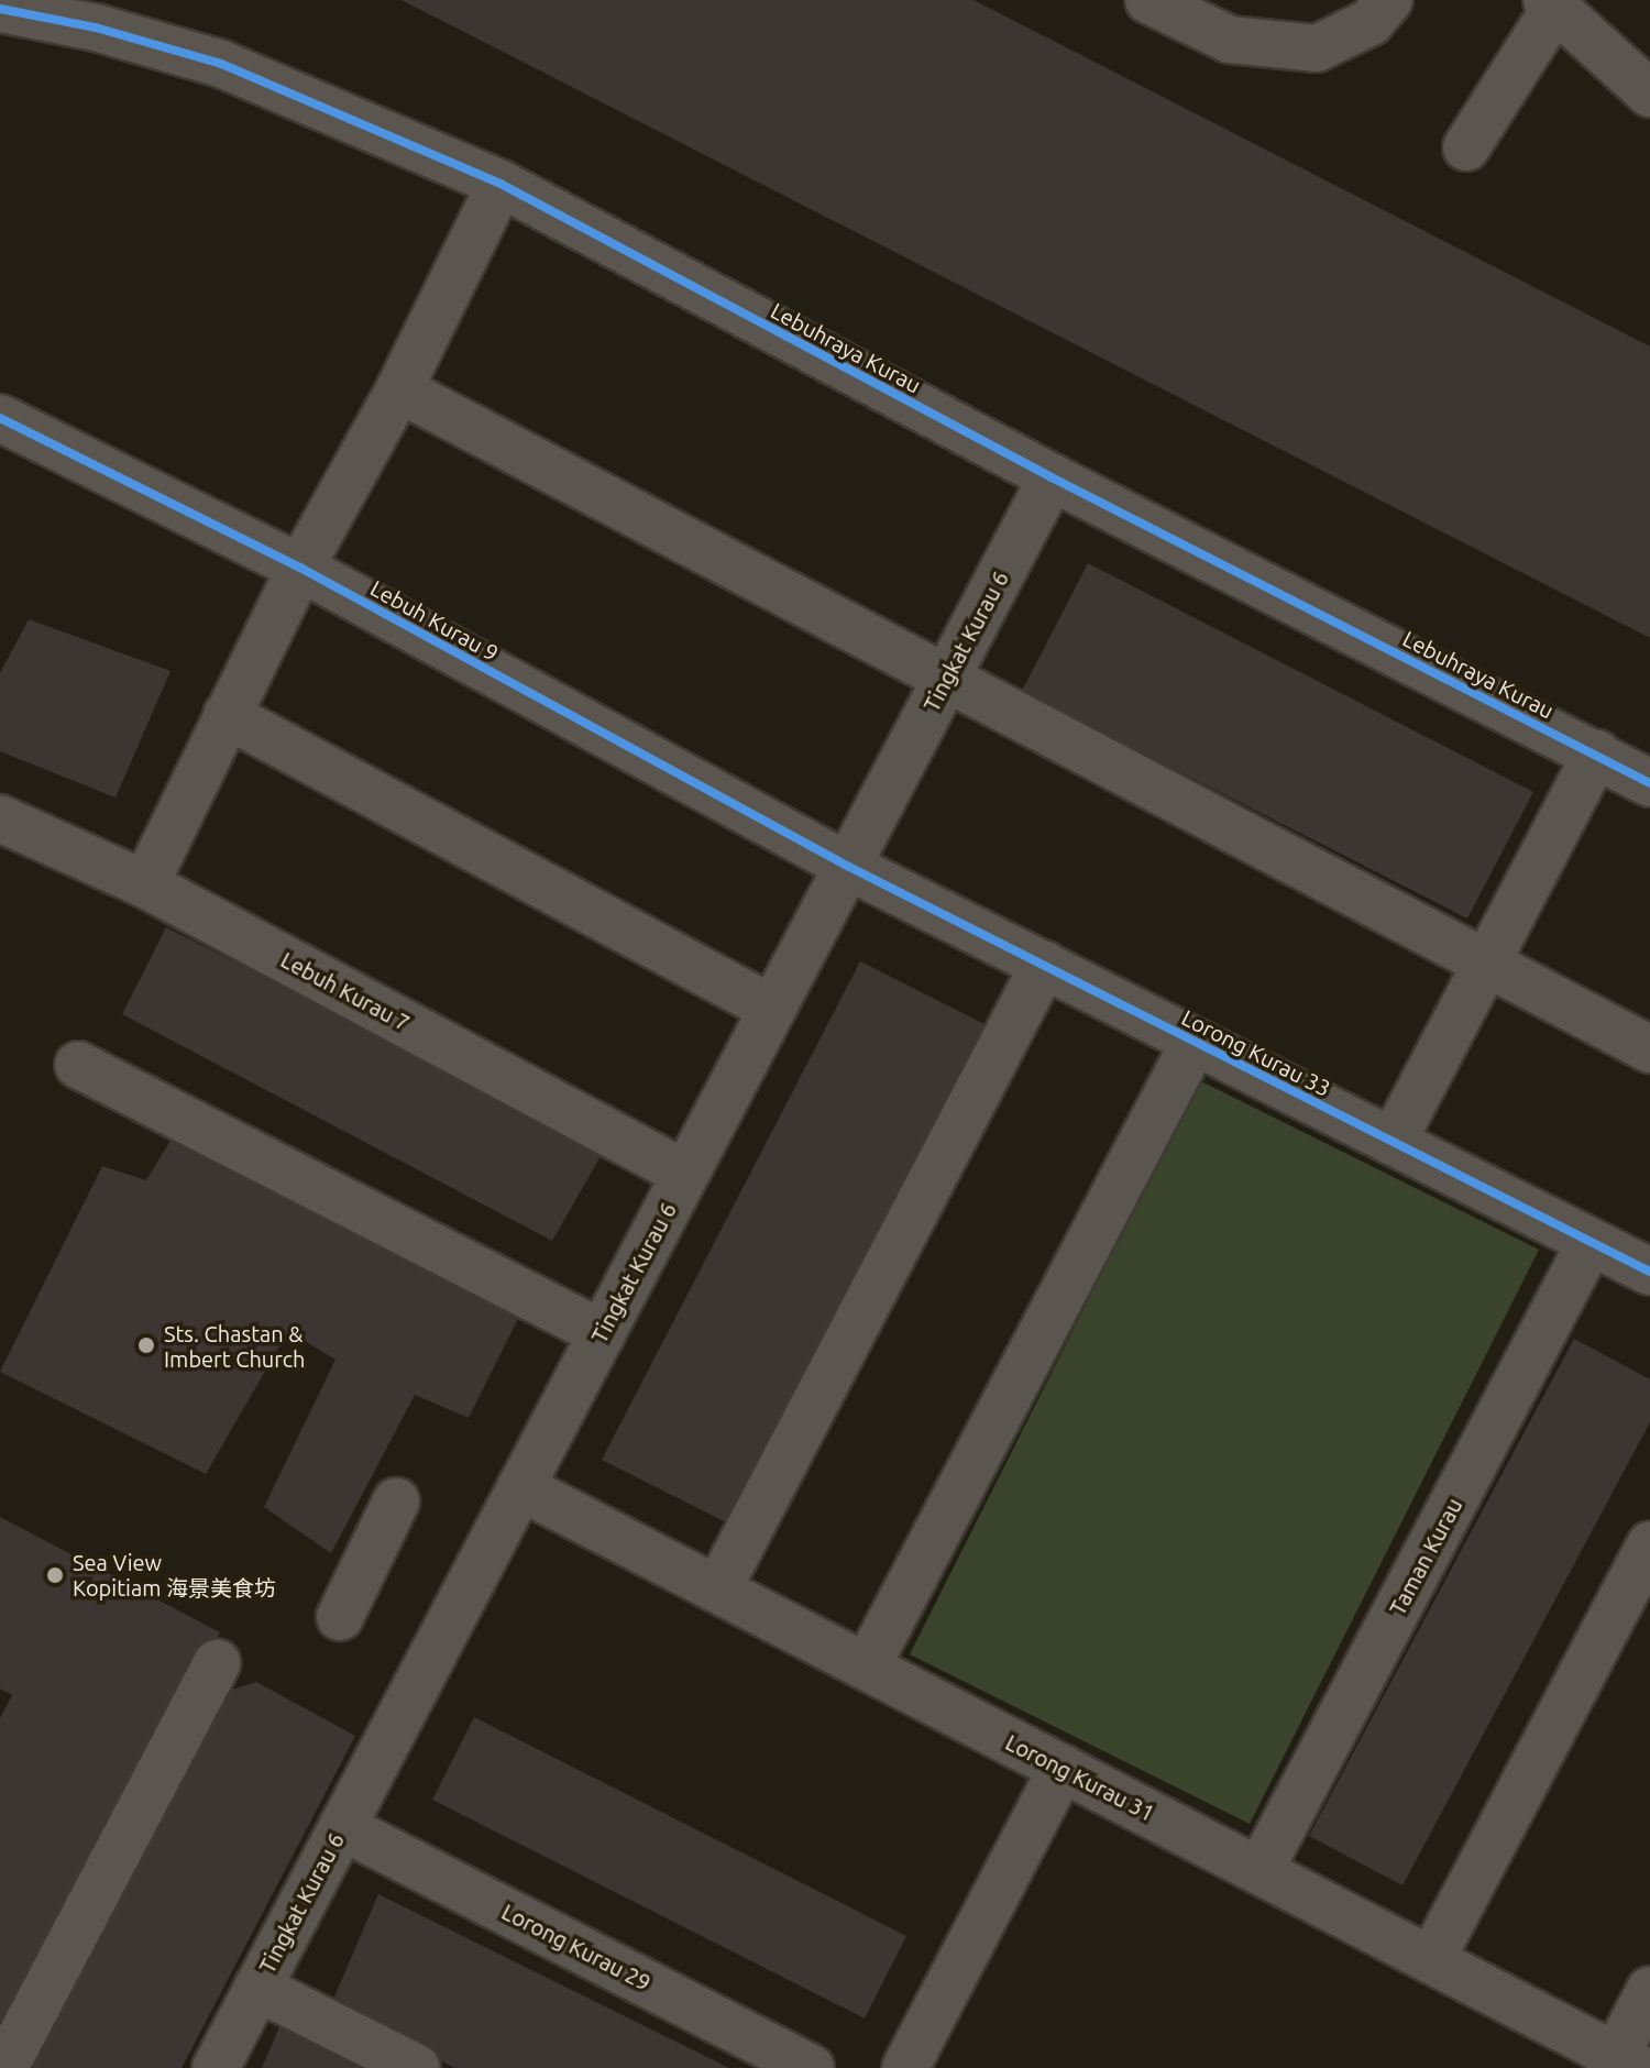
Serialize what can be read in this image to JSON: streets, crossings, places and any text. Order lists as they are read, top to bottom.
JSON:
{
  "streets": {
    "street": [
      "Lebuhraya Kurau",
      "Lebuh Kurau 9",
      "Tingkat Kurau 6",
      "Lebuh Kurau 7",
      "Lorong Kurau 33",
      "Taman Kurau",
      "Lorong Kurau 31",
      "Lorong Kurau 29"
    ]
  },
  "crossings": [
    ["Lebuhraya Kurau", "Tingkat Kurau 6"],
    ["Lebuh Kurau 9", "Tingkat Kurau 6"],
    ["Lebuh Kurau 9", "Lorong Kurau 33"],
    ["Tingkat Kurau 6", "Lebuh Kurau 7"],
    ["Tingkat Kurau 6", "Lorong Kurau 33"],
    ["Tingkat Kurau 6", "Lorong Kurau 31"],
    ["Tingkat Kurau 6", "Lorong Kurau 29"],
    ["Lorong Kurau 33", "Taman Kurau"],
    ["Taman Kurau", "Lorong Kurau 31"]
  ],
  "places": ["Sts. Chastan & Imbert Church", "Sea View Kopitiam 海景美食坊"]
}
